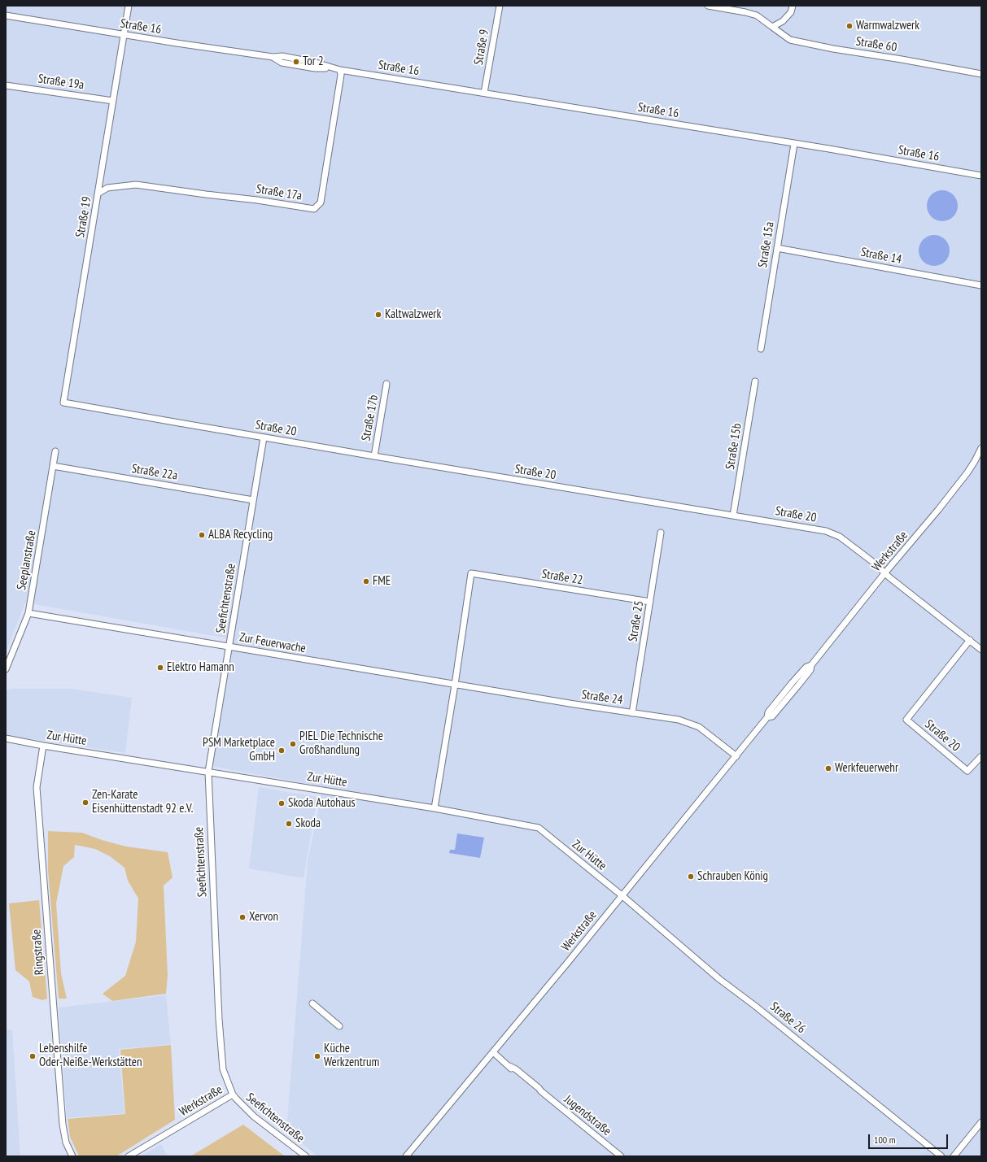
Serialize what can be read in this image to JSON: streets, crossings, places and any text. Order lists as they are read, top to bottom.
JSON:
{
  "streets": {
    "street": [
      "Straße 16",
      "Straße 60",
      "Straße 9",
      "Straße 19a",
      "Straße 17a",
      "Straße 19",
      "Straße 15a",
      "Straße 14",
      "Straße 17b",
      "Straße 20",
      "Straße 15b",
      "Straße 22a",
      "Werkstraße",
      "Seeplanstraße",
      "Straße 22",
      "Seefichtenstraße",
      "Straße 25",
      "Zur Feuerwache",
      "Straße 24",
      "Zur Hütte",
      "Ringstraße",
      "Straße 26",
      "Jugendstraße"
    ]
  },
  "crossings": [
    ["Straße 16", "Straße 9"],
    ["Straße 16", "Straße 17a"],
    ["Straße 16", "Straße 19"],
    ["Straße 16", "Straße 15a"],
    ["Straße 19a", "Straße 19"],
    ["Straße 17a", "Straße 19"],
    ["Straße 19", "Straße 20"],
    ["Straße 15a", "Straße 14"],
    ["Straße 17b", "Straße 20"],
    ["Straße 20", "Straße 15b"],
    ["Straße 20", "Werkstraße"],
    ["Straße 20", "Seefichtenstraße"],
    ["Straße 22a", "Seeplanstraße"],
    ["Straße 22a", "Seefichtenstraße"],
    ["Werkstraße", "Seefichtenstraße"],
    ["Werkstraße", "Straße 24"],
    ["Werkstraße", "Zur Hütte"],
    ["Werkstraße", "Straße 26"],
    ["Werkstraße", "Jugendstraße"],
    ["Seeplanstraße", "Zur Feuerwache"],
    ["Straße 22", "Straße 25"],
    ["Straße 22", "Zur Feuerwache"],
    ["Straße 22", "Straße 24"],
    ["Seefichtenstraße", "Zur Feuerwache"],
    ["Seefichtenstraße", "Zur Hütte"],
    ["Straße 25", "Straße 24"],
    ["Zur Feuerwache", "Straße 24"],
    ["Zur Hütte", "Ringstraße"],
    ["Zur Hütte", "Straße 26"]
  ],
  "places": [
    "Warmwalzwerk",
    "Tor 2",
    "Kaltwalzwerk",
    "ALBA Recycling",
    "FME",
    "Elektro Hamann",
    "PIEL Die Technische Großhandlung",
    "PSM Marketplace GmbH",
    "Werkfeuerwehr",
    "Zen-Karate Eisenhüttenstadt 92 e.V.",
    "Skoda Autohaus",
    "Skoda",
    "Schrauben König",
    "Xervon",
    "Lebenshilfe Oder-Neiße-Werkstätten",
    "Küche Werkzentrum"
  ],
  "scale_bar": "100 m"
}
